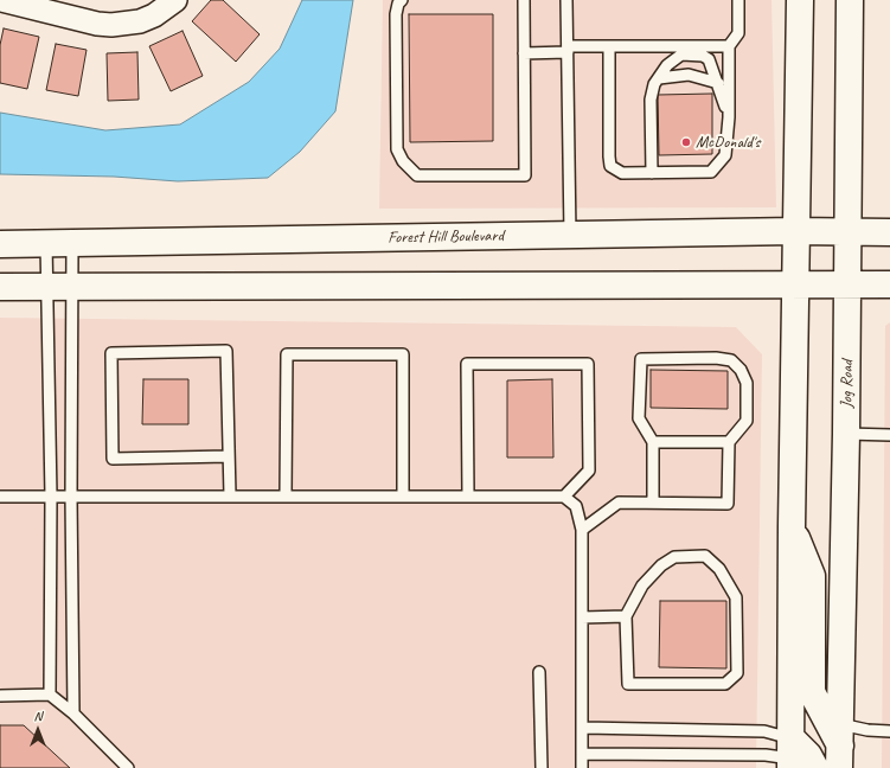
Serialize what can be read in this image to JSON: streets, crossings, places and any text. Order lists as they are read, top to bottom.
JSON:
{
  "streets": {
    "main road": ["Forest Hill Boulevard", "Jog Road"]
  },
  "crossings": [
    ["Forest Hill Boulevard", "Jog Road"]
  ],
  "places": ["McDonald's"],
  "north": "top"
}
